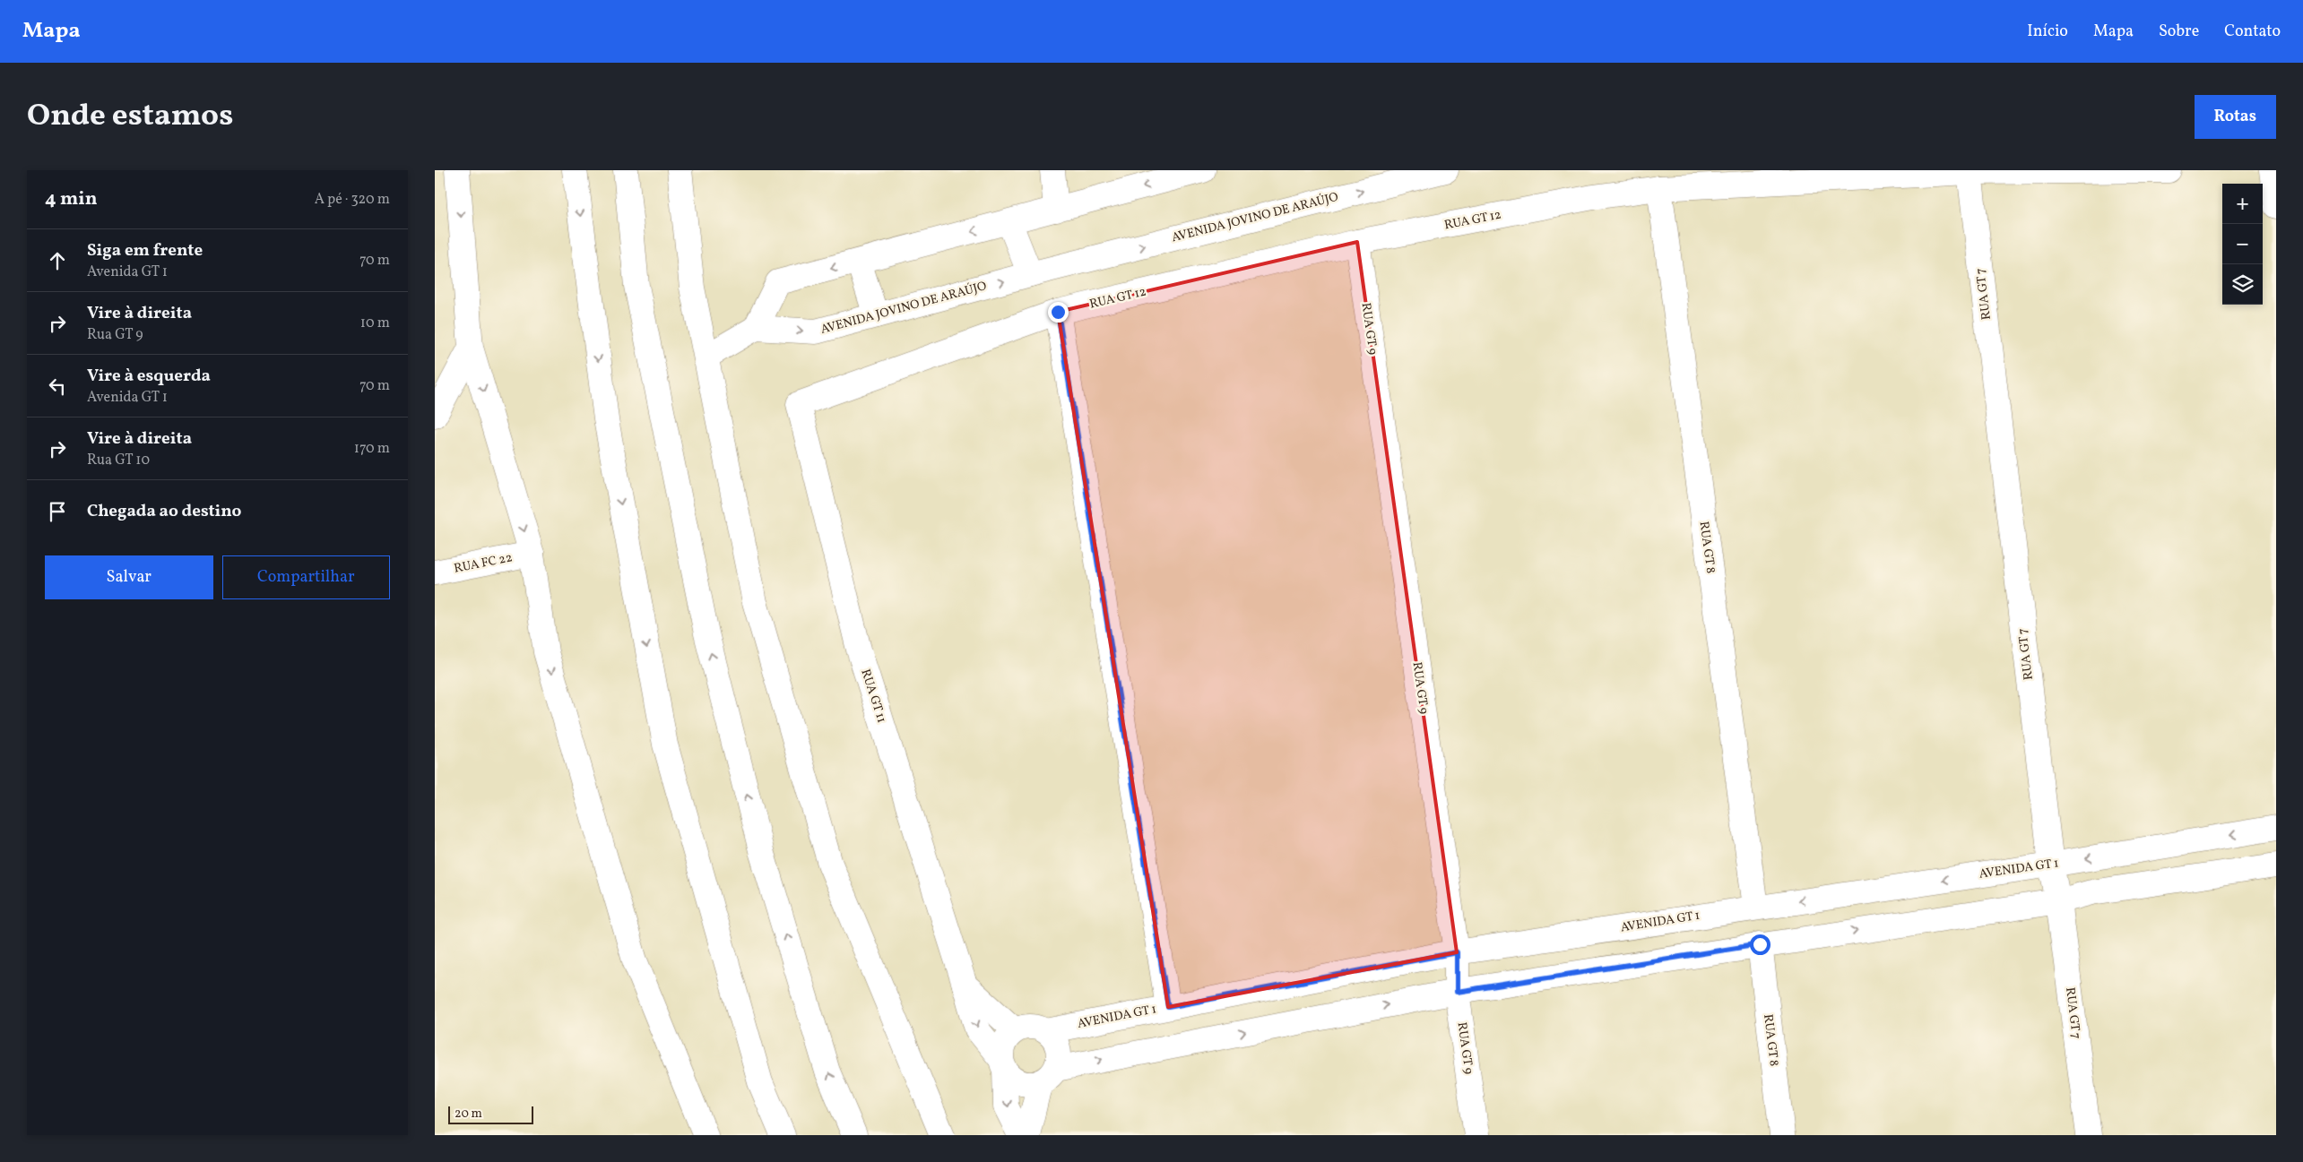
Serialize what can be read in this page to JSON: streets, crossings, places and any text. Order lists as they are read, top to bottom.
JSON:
{
  "streets": {
    "main road": [
      "AVENIDA JOVINO DE ARAÚJO",
      "RUA GT 12",
      "RUA GT 7",
      "RUA GT 9",
      "RUA GT 8",
      "RUA FC 22",
      "RUA GT 11",
      "AVENIDA GT 1"
    ]
  },
  "crossings": [
    ["RUA GT 12", "RUA GT 7"],
    ["RUA GT 12", "RUA GT 9"],
    ["RUA GT 12", "RUA GT 8"],
    ["RUA GT 12", "RUA GT 11"],
    ["RUA GT 7", "AVENIDA GT 1"],
    ["RUA GT 9", "AVENIDA GT 1"],
    ["RUA GT 8", "AVENIDA GT 1"],
    ["RUA GT 11", "AVENIDA GT 1"]
  ],
  "scale_bar": "20 m",
  "page": {
    "header": "Mapa",
    "nav": [
      "Início",
      "Mapa",
      "Sobre",
      "Contato"
    ],
    "title": "Onde estamos",
    "buttons": [
      "Rotas",
      ["Salvar", "Compartilhar"]
    ],
    "heading": ["4 min", "A pé · 320 m"],
    "map_buttons": ["+", "−"],
    "list": [
      ["Siga em frente", "Avenida GT 1", "70 m"],
      ["Vire à direita", "Rua GT 9", "10 m"],
      ["Vire à esquerda", "Avenida GT 1", "70 m"],
      ["Vire à direita", "Rua GT 10", "170 m"],
      "Chegada ao destino"
    ],
    "scale": "20 m"
  }
}
